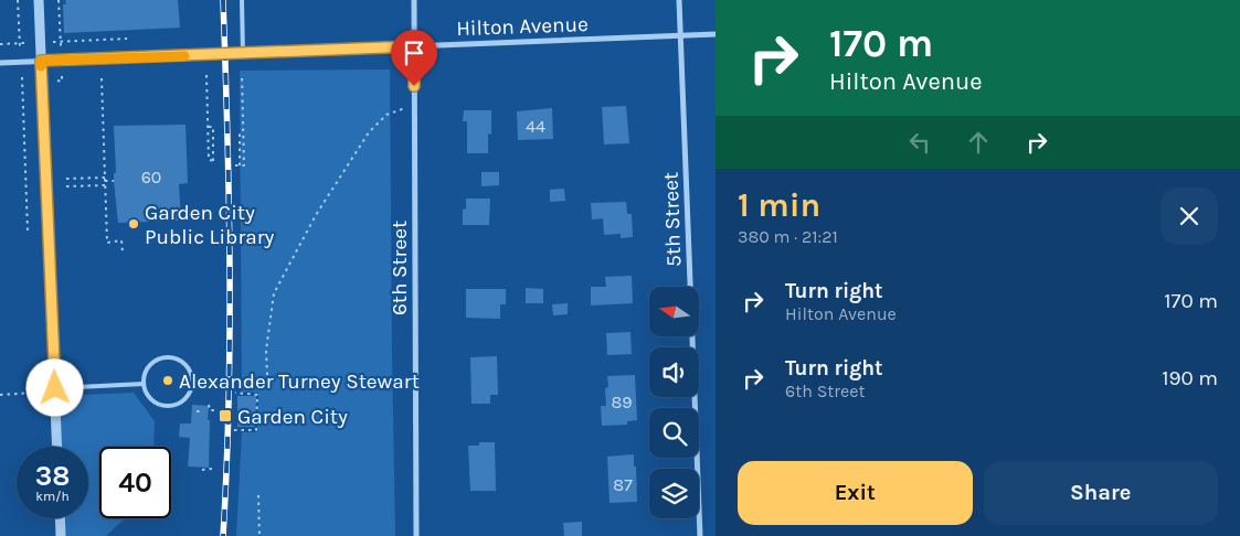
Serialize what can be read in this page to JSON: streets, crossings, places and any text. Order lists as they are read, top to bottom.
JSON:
{
  "streets": {
    "street": ["Hilton Avenue", "5th Street", "6th Street"]
  },
  "crossings": [
    ["Hilton Avenue", "5th Street"],
    ["Hilton Avenue", "6th Street"]
  ],
  "places": {
    "other": ["Garden City Public Library", "Alexander Turney Stewart"],
    "transit": ["Garden City"]
  },
  "house_numbers": [
    "44",
    "60",
    "89",
    "87"
  ],
  "north": "left",
  "page": {
    "turn": ["170 m", "Hilton Avenue"],
    "heading": ["1 min", "380 m · 21:21"],
    "list": [
      {
        "name": "Turn right",
        "note": "Hilton Avenue",
        "value": "170 m"
      },
      {
        "name": "Turn right",
        "note": "6th Street",
        "value": "190 m"
      }
    ],
    "speed": "38 km/h",
    "limit": "40",
    "buttons": ["Exit", "Share"]
  }
}
